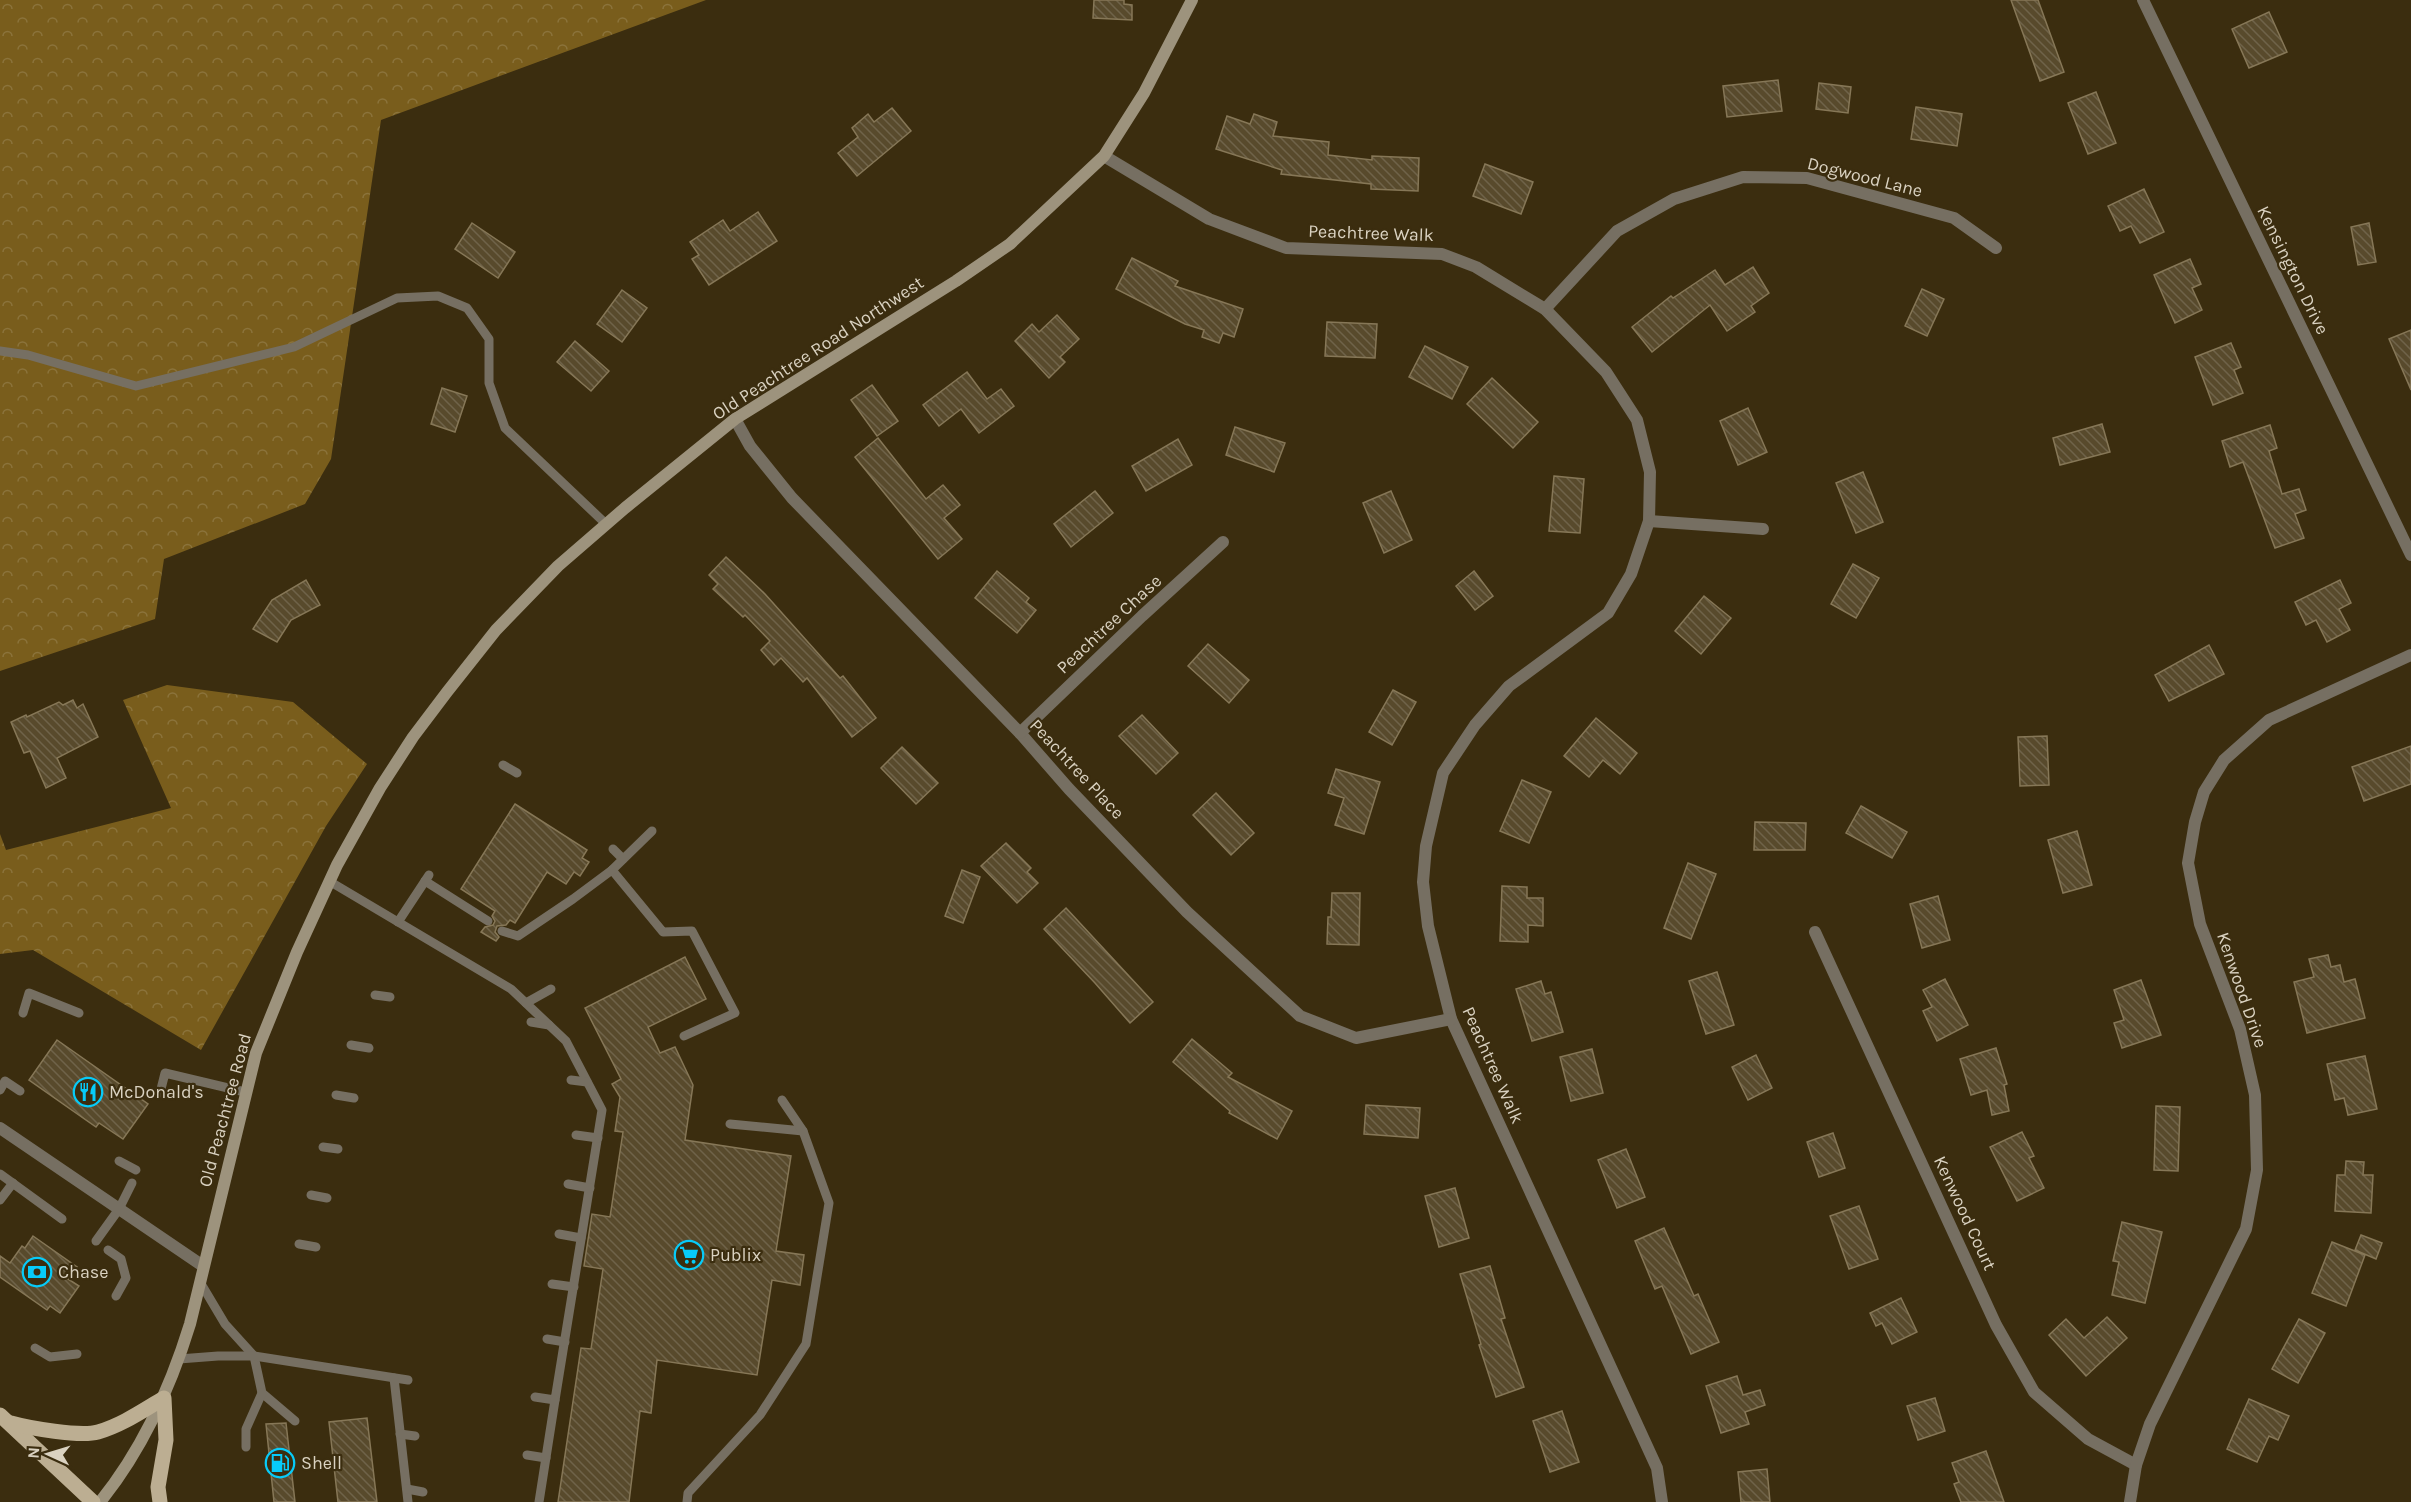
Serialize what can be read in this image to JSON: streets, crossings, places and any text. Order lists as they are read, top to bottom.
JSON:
{
  "streets": {
    "main road": ["Old Peachtree Road Northwest", "Old Peachtree Road"],
    "street": [
      "Dogwood Lane",
      "Peachtree Walk",
      "Kensington Drive",
      "Peachtree Chase",
      "Peachtree Place",
      "Kenwood Drive",
      "Kenwood Court"
    ]
  },
  "crossings": [
    ["Dogwood Lane", "Peachtree Walk"],
    ["Peachtree Walk", "Old Peachtree Road Northwest"],
    ["Peachtree Walk", "Peachtree Place"],
    ["Old Peachtree Road Northwest", "Peachtree Place"],
    ["Old Peachtree Road Northwest", "Old Peachtree Road"],
    ["Peachtree Chase", "Peachtree Place"],
    ["Kenwood Drive", "Kenwood Court"]
  ],
  "places": {
    "restaurant": ["McDonald's"],
    "supermarket": ["Publix"],
    "bank": ["Chase"],
    "fuel station": ["Shell"]
  },
  "north": "left"
}
